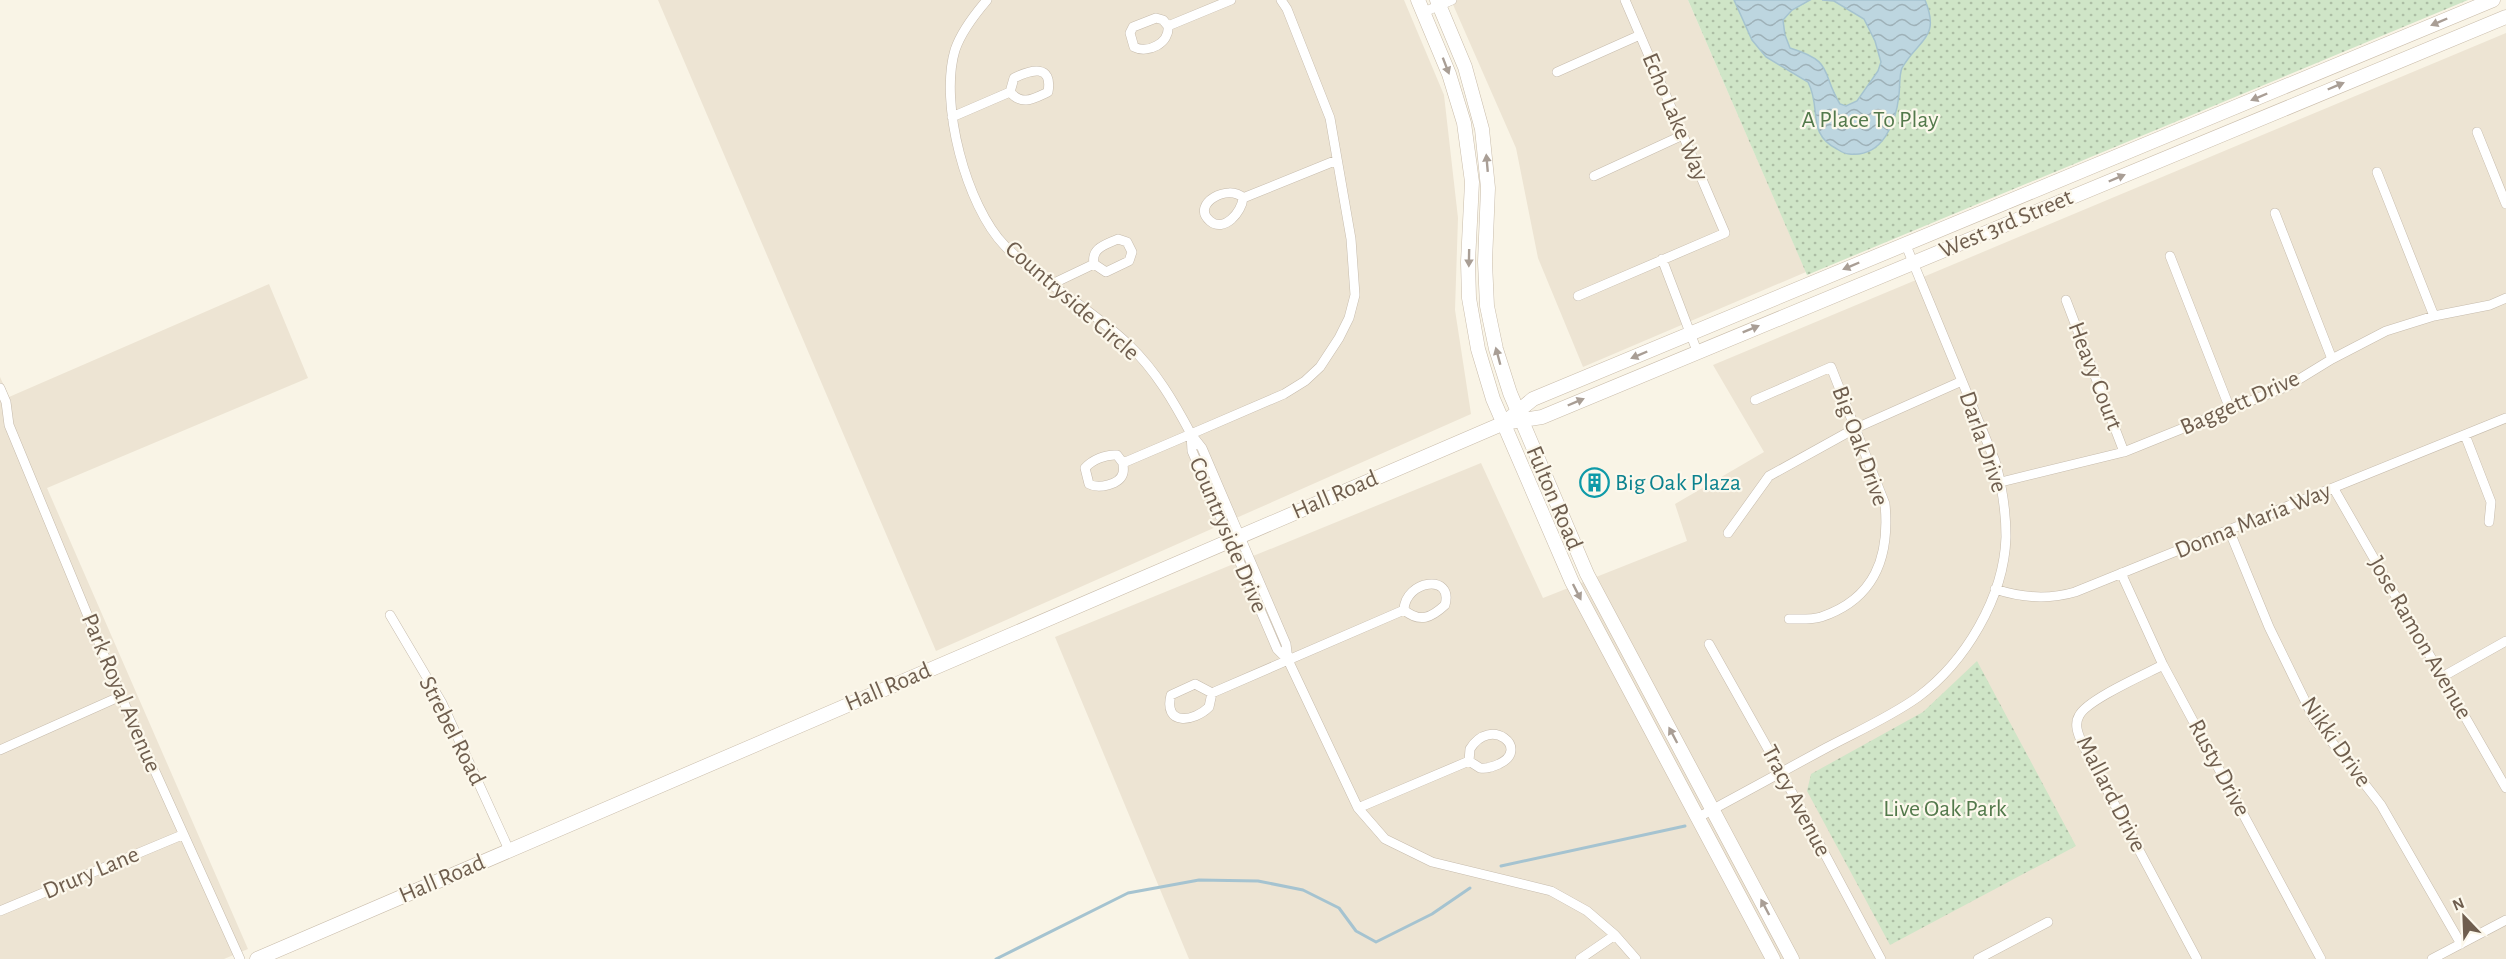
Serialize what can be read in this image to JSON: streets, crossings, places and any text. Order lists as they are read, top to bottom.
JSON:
{
  "streets": {
    "main road": ["West 3rd Street", "Hall Road", "Fulton Road"],
    "street": [
      "Echo Lake Way",
      "Countryside Circle",
      "Heavy Court",
      "Baggett Drive",
      "Darla Drive",
      "Big Oak Drive",
      "Donna Maria Way",
      "Countryside Drive",
      "Jose Ramon Avenue",
      "Park Royal Avenue",
      "Strebel Road",
      "Nikki Drive",
      "Rusty Drive",
      "Mallard Drive",
      "Tracy Avenue",
      "Drury Lane"
    ]
  },
  "crossings": [
    ["West 3rd Street", "Darla Drive"],
    ["West 3rd Street", "Hall Road"],
    ["West 3rd Street", "Fulton Road"],
    ["Countryside Circle", "Countryside Drive"],
    ["Heavy Court", "Baggett Drive"],
    ["Baggett Drive", "Darla Drive"],
    ["Darla Drive", "Fulton Road"],
    ["Darla Drive", "Donna Maria Way"],
    ["Darla Drive", "Tracy Avenue"],
    ["Hall Road", "Fulton Road"],
    ["Hall Road", "Countryside Drive"],
    ["Hall Road", "Strebel Road"],
    ["Donna Maria Way", "Jose Ramon Avenue"],
    ["Donna Maria Way", "Nikki Drive"],
    ["Donna Maria Way", "Rusty Drive"],
    ["Park Royal Avenue", "Drury Lane"],
    ["Rusty Drive", "Mallard Drive"]
  ],
  "parks": ["A Place To Play", "Live Oak Park"],
  "places": {
    "building": ["Big Oak Plaza"]
  },
  "north": "top left"
}
